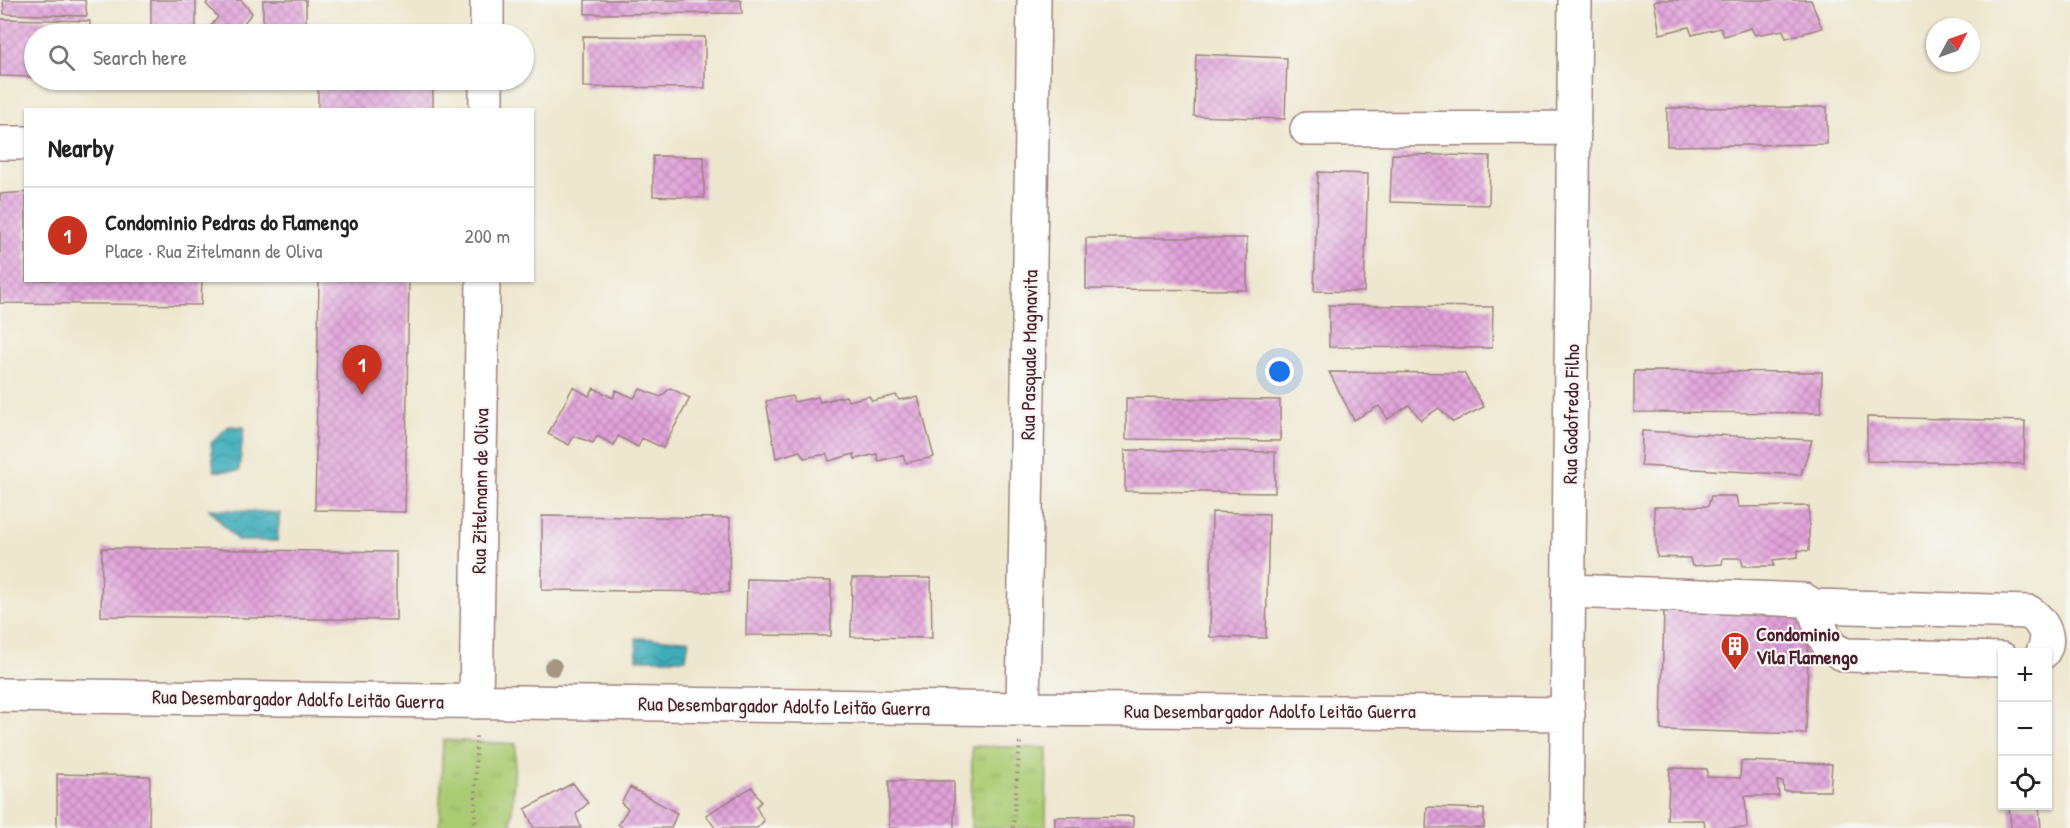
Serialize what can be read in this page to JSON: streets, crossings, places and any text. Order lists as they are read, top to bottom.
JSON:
{
  "streets": {
    "street": [
      "Rua Pasquale Magnavita",
      "Rua Godofredo Filho",
      "Rua Zitelmann de Oliva",
      "Rua Desembargador Adolfo Leitão Guerra"
    ]
  },
  "crossings": [
    ["Rua Pasquale Magnavita", "Rua Desembargador Adolfo Leitão Guerra"],
    ["Rua Godofredo Filho", "Rua Desembargador Adolfo Leitão Guerra"],
    ["Rua Zitelmann de Oliva", "Rua Desembargador Adolfo Leitão Guerra"]
  ],
  "places": {
    "building": ["Condominio Vila Flamengo"]
  },
  "north": "top right",
  "page": {
    "search": "Search here",
    "heading": "Nearby",
    "list": [
      {
        "mark": "1",
        "name": "Condominio Pedras do Flamengo",
        "note": "Place · Rua Zitelmann de Oliva",
        "value": "200 m"
      }
    ],
    "pins": "1",
    "map_buttons": ["+", "−"]
  }
}
